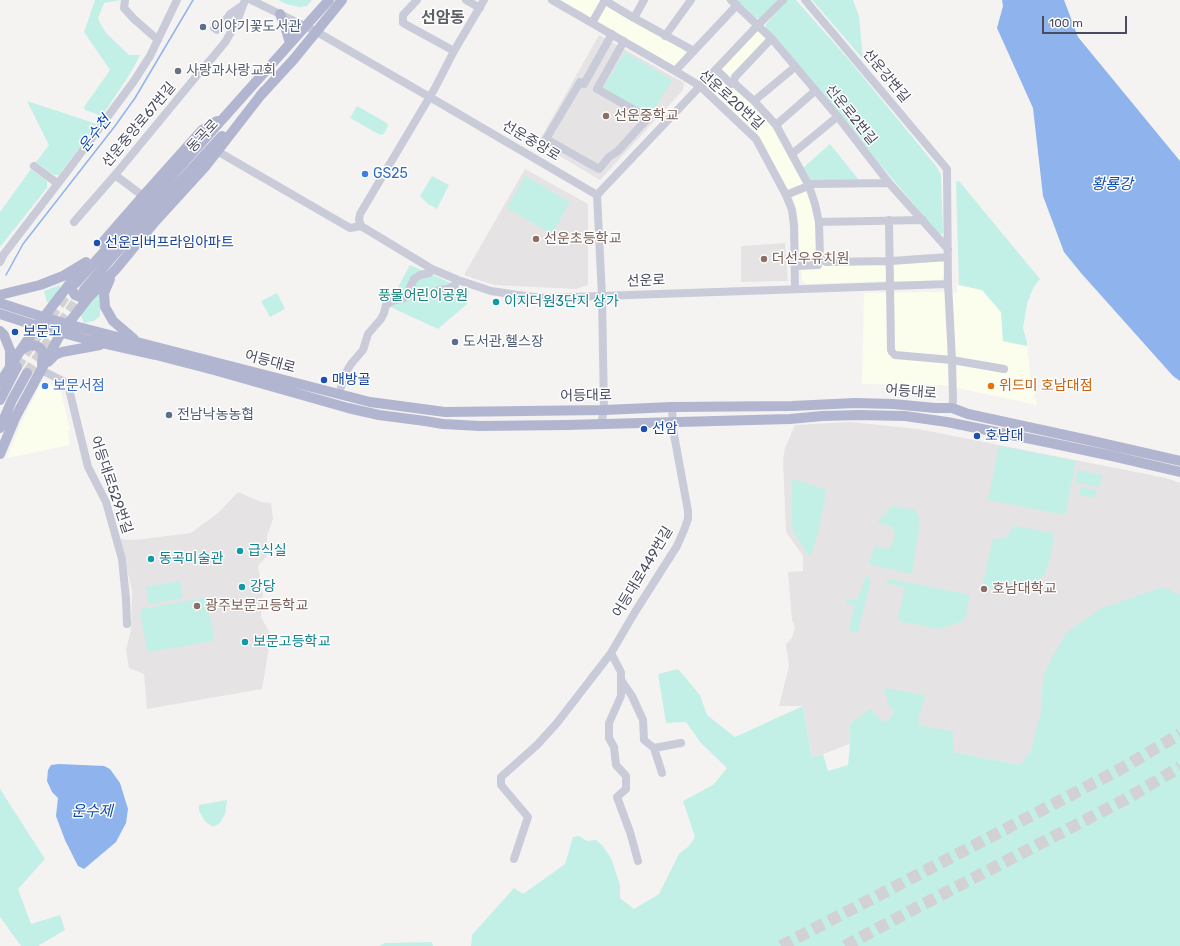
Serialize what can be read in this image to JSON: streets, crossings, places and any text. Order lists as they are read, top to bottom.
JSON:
{
  "streets": {
    "main road": ["동곡로", "어등대로"],
    "street": [
      "선운강변길",
      "선운로20번길",
      "선운로2번길",
      "선운중앙로67번길",
      "선운중앙로",
      "선운로",
      "어등대로529번길",
      "어등대로449번길"
    ]
  },
  "crossings": [
    ["선운강변길", "선운로2번길"],
    ["선운로20번길", "선운로"],
    ["동곡로", "선운중앙로"],
    ["어등대로", "어등대로449번길"]
  ],
  "districts": ["선암동"],
  "water": ["운수천", "황룡강", "운수제"],
  "parks": ["풍물어린이공원"],
  "places": [
    "이야기꽃도서관",
    "사랑과사랑교회",
    "선운중학교",
    "GS25",
    "선운초등학교",
    "선운리버프라임아파트",
    "더선우유치원",
    "이지더원3단지 상가",
    "보문고",
    "도서관,헬스장",
    "매방골",
    "보문서점",
    "위드미 호남대점",
    "전남낙농농협",
    "선암",
    "호남대",
    "급식실",
    "동곡미술관",
    "강당",
    "호남대학교",
    "광주보문고등학교",
    "보문고등학교"
  ],
  "scale_bar": "100 m"
}
